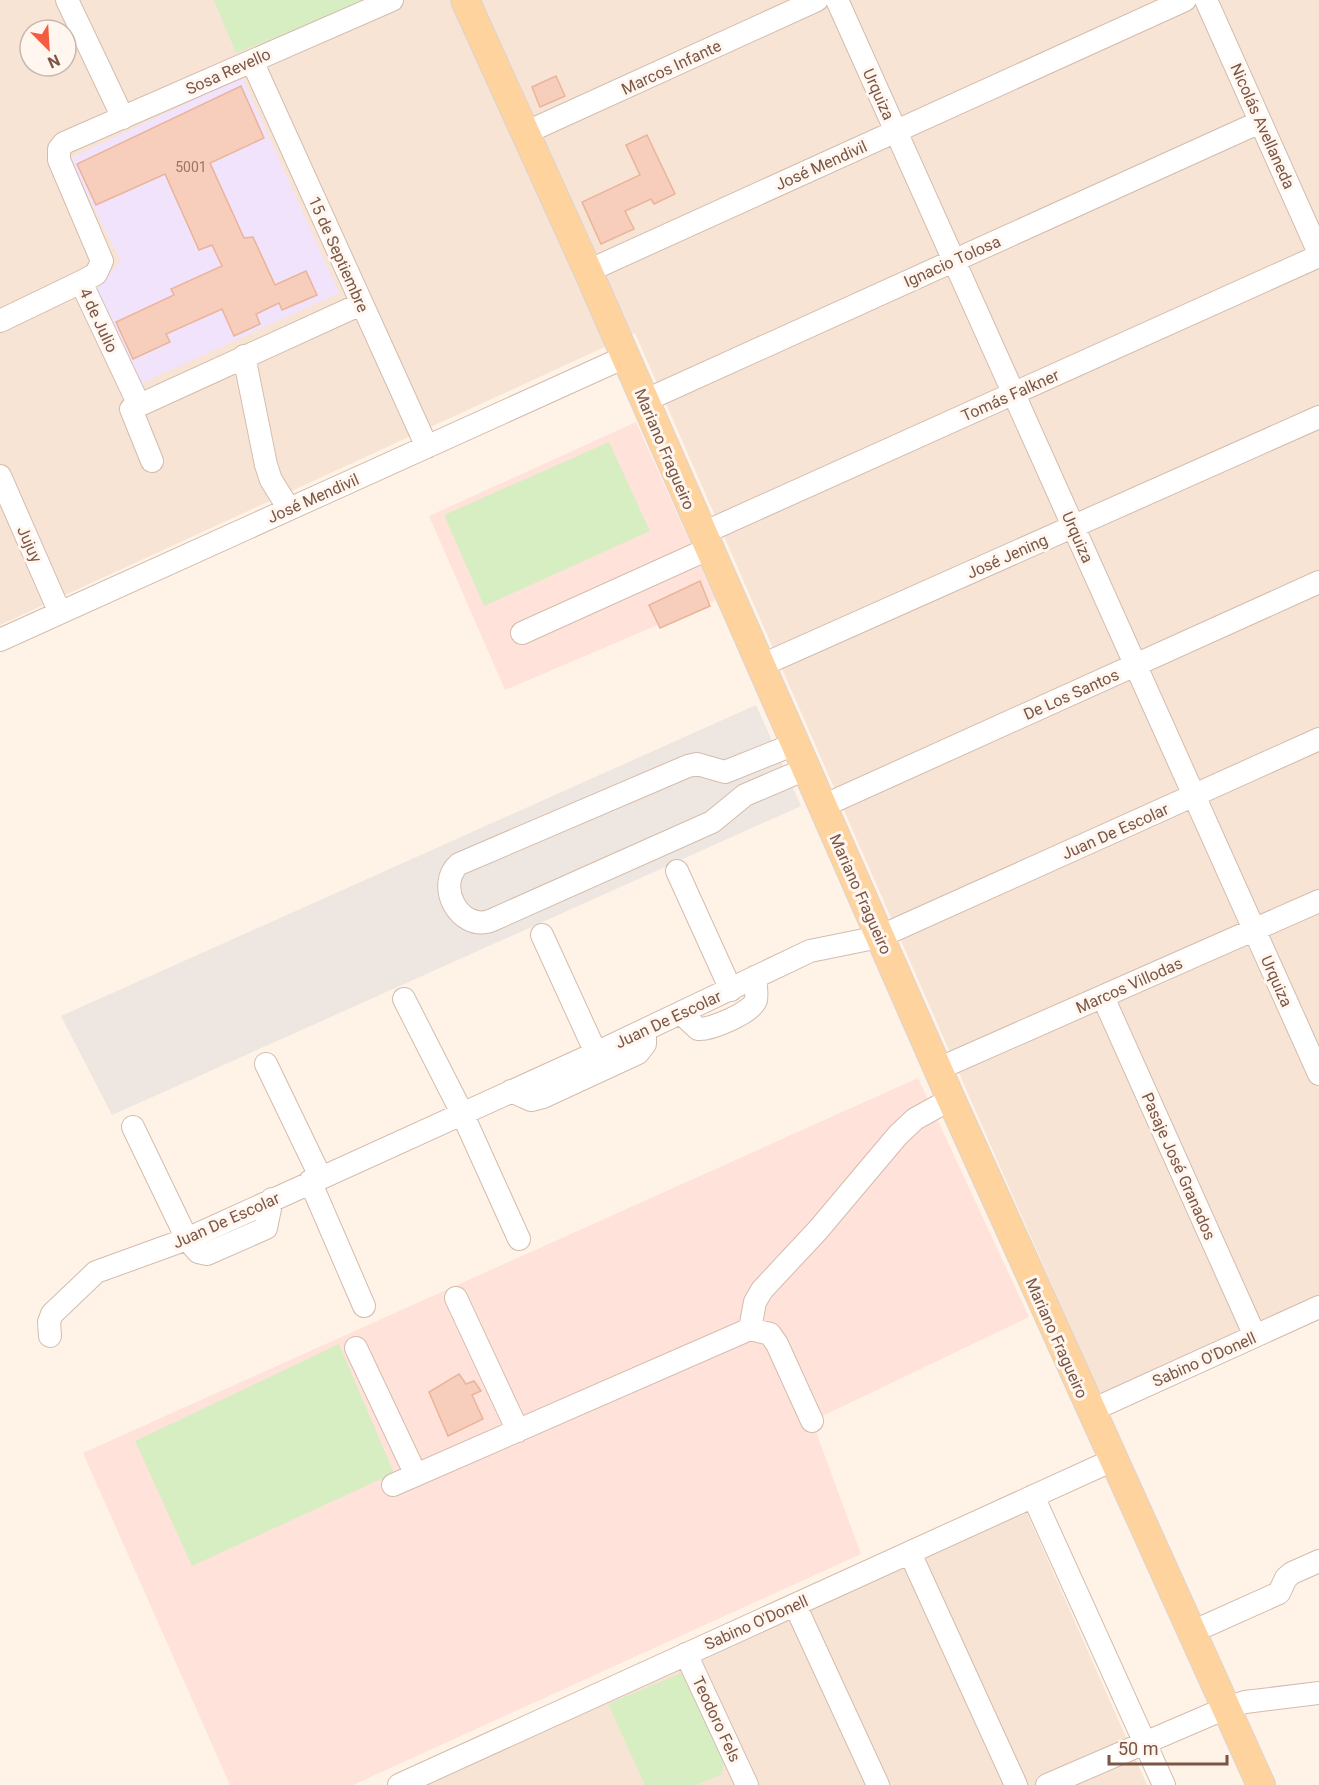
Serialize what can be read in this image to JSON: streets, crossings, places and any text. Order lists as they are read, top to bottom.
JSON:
{
  "streets": {
    "main road": ["Mariano Fragueiro"],
    "street": [
      "Marcos Infante",
      "Sosa Revello",
      "Urquiza",
      "Nicolás Avellaneda",
      "José Mendivil",
      "15 de Septiembre",
      "Ignacio Tolosa",
      "4 de Julio",
      "Tomás Falkner",
      "Jujuy",
      "José Jening",
      "De Los Santos",
      "Juan De Escolar",
      "Marcos Villodas",
      "Pasaje José Granados",
      "Sabino O'Donell",
      "Teodoro Fels"
    ]
  },
  "crossings": [
    ["Marcos Infante", "Mariano Fragueiro"],
    ["Sosa Revello", "15 de Septiembre"],
    ["Sosa Revello", "4 de Julio"],
    ["Urquiza", "José Mendivil"],
    ["Urquiza", "Ignacio Tolosa"],
    ["Urquiza", "Tomás Falkner"],
    ["Urquiza", "José Jening"],
    ["Urquiza", "De Los Santos"],
    ["Urquiza", "Juan De Escolar"],
    ["Urquiza", "Marcos Villodas"],
    ["Nicolás Avellaneda", "Ignacio Tolosa"],
    ["Nicolás Avellaneda", "Tomás Falkner"],
    ["José Mendivil", "15 de Septiembre"],
    ["José Mendivil", "Mariano Fragueiro"],
    ["José Mendivil", "Jujuy"],
    ["Ignacio Tolosa", "Mariano Fragueiro"],
    ["Tomás Falkner", "Mariano Fragueiro"],
    ["Mariano Fragueiro", "José Jening"],
    ["Mariano Fragueiro", "De Los Santos"],
    ["Mariano Fragueiro", "Juan De Escolar"],
    ["Mariano Fragueiro", "Marcos Villodas"],
    ["Mariano Fragueiro", "Sabino O'Donell"],
    ["Marcos Villodas", "Pasaje José Granados"],
    ["Pasaje José Granados", "Sabino O'Donell"],
    ["Sabino O'Donell", "Teodoro Fels"]
  ],
  "house_numbers": ["5001"],
  "scale_bar": "50 m",
  "north": "bottom right"
}
